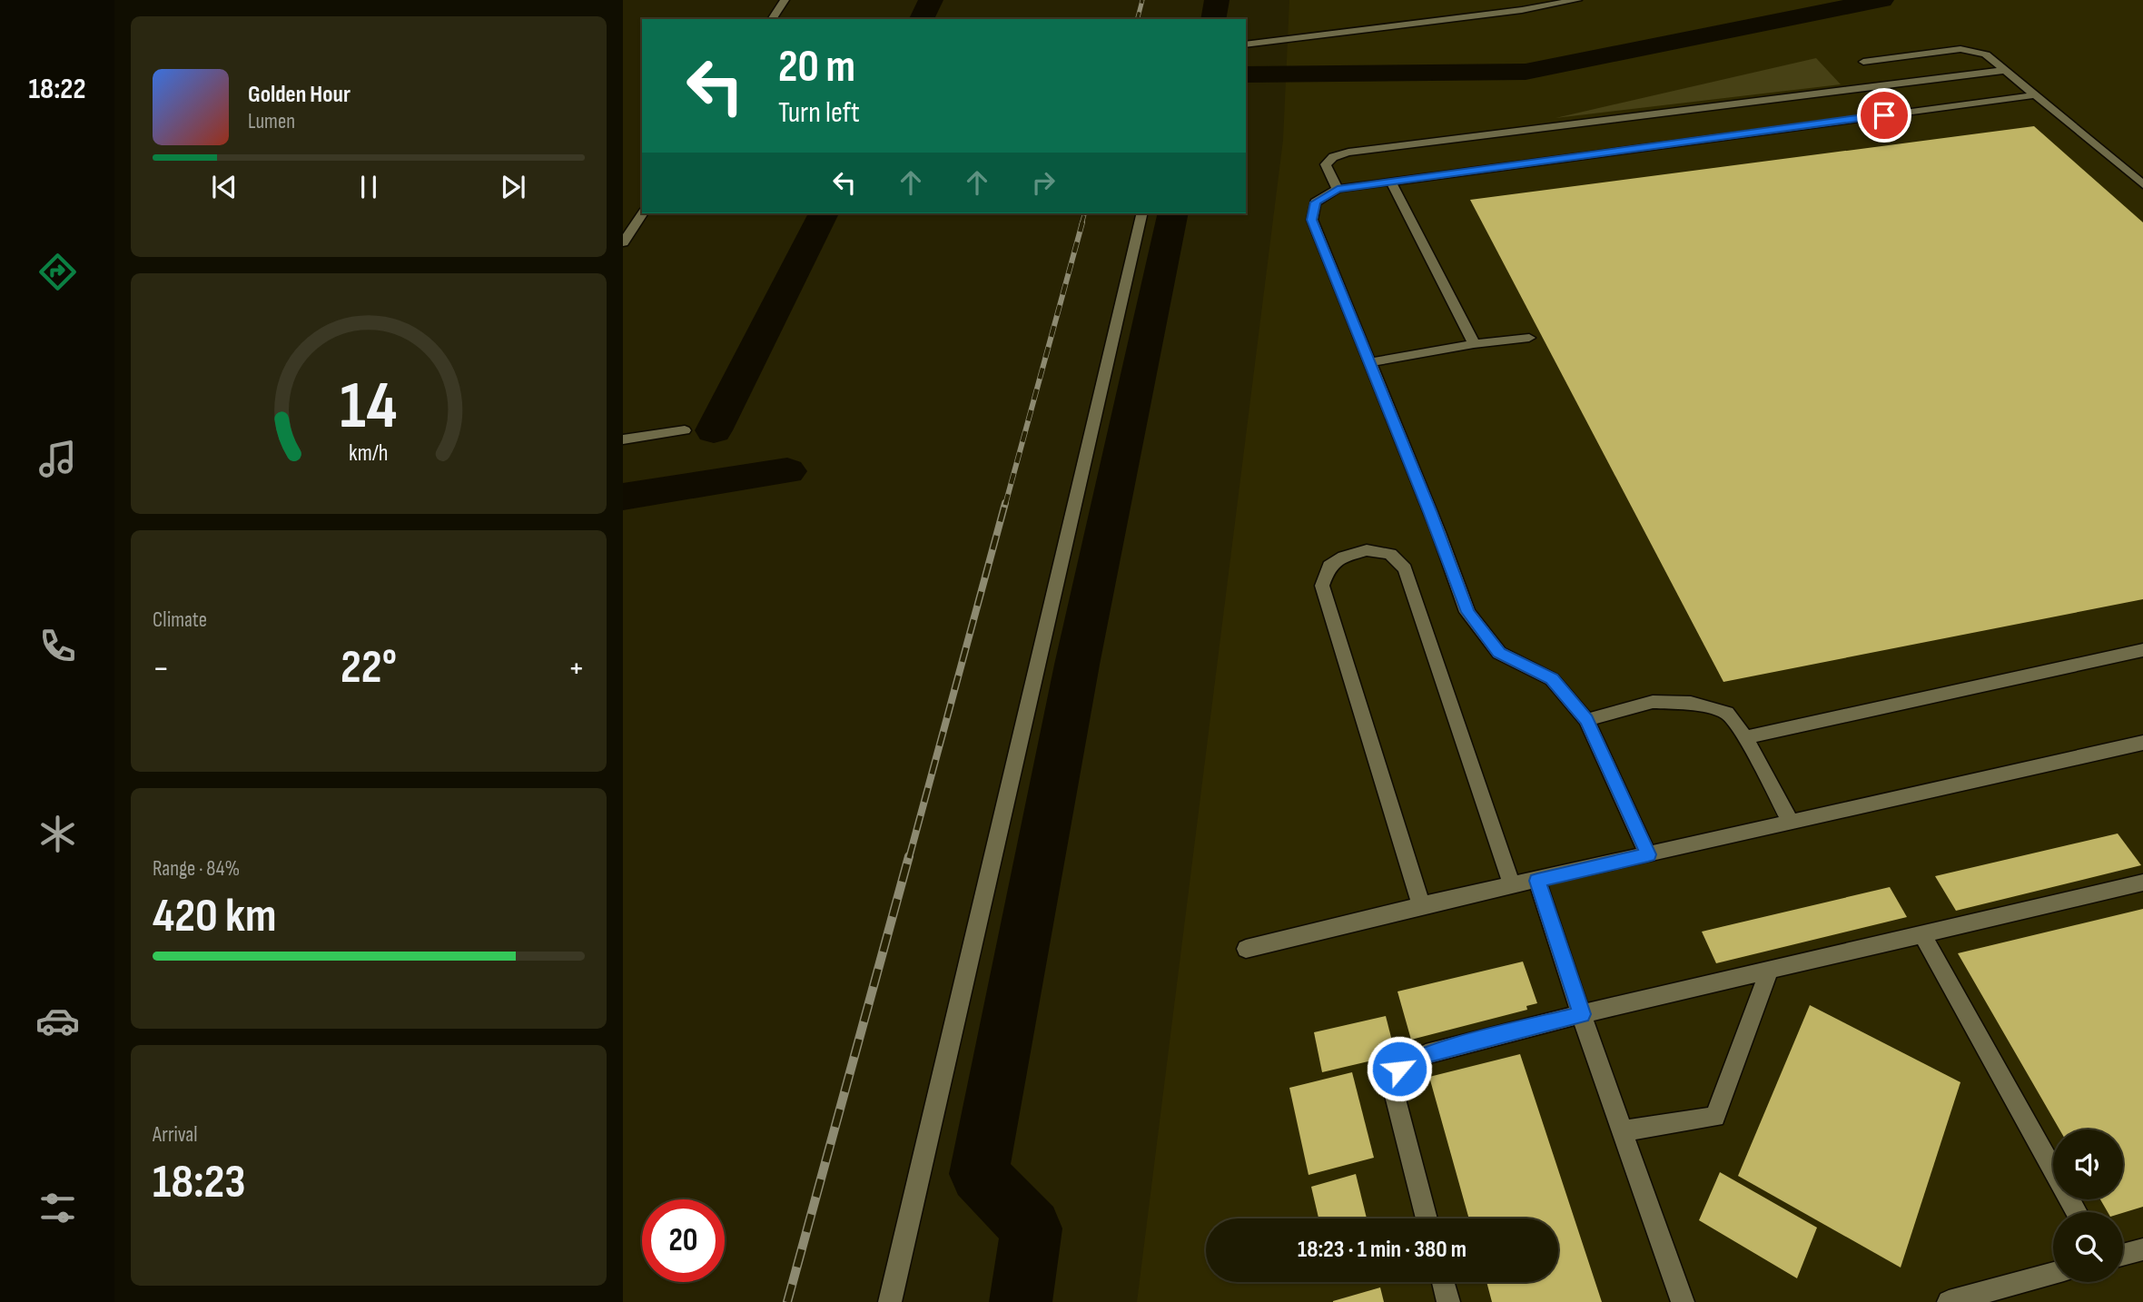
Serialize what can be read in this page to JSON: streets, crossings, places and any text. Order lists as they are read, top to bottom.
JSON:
{
  "page": {
    "tabs": "18:22",
    "turn": ["20 m", "Turn left"],
    "song": ["Golden Hour", "Lumen"],
    "tile": [
      "Climate",
      ["Range · 84%", "420 km"],
      ["Arrival", "18:23"]
    ],
    "heat": ["−", "22°", "+"],
    "limit": "20",
    "trip": "18:23 · 1 min · 380 m",
    "gauge": ["14", "km/h"]
  }
}
